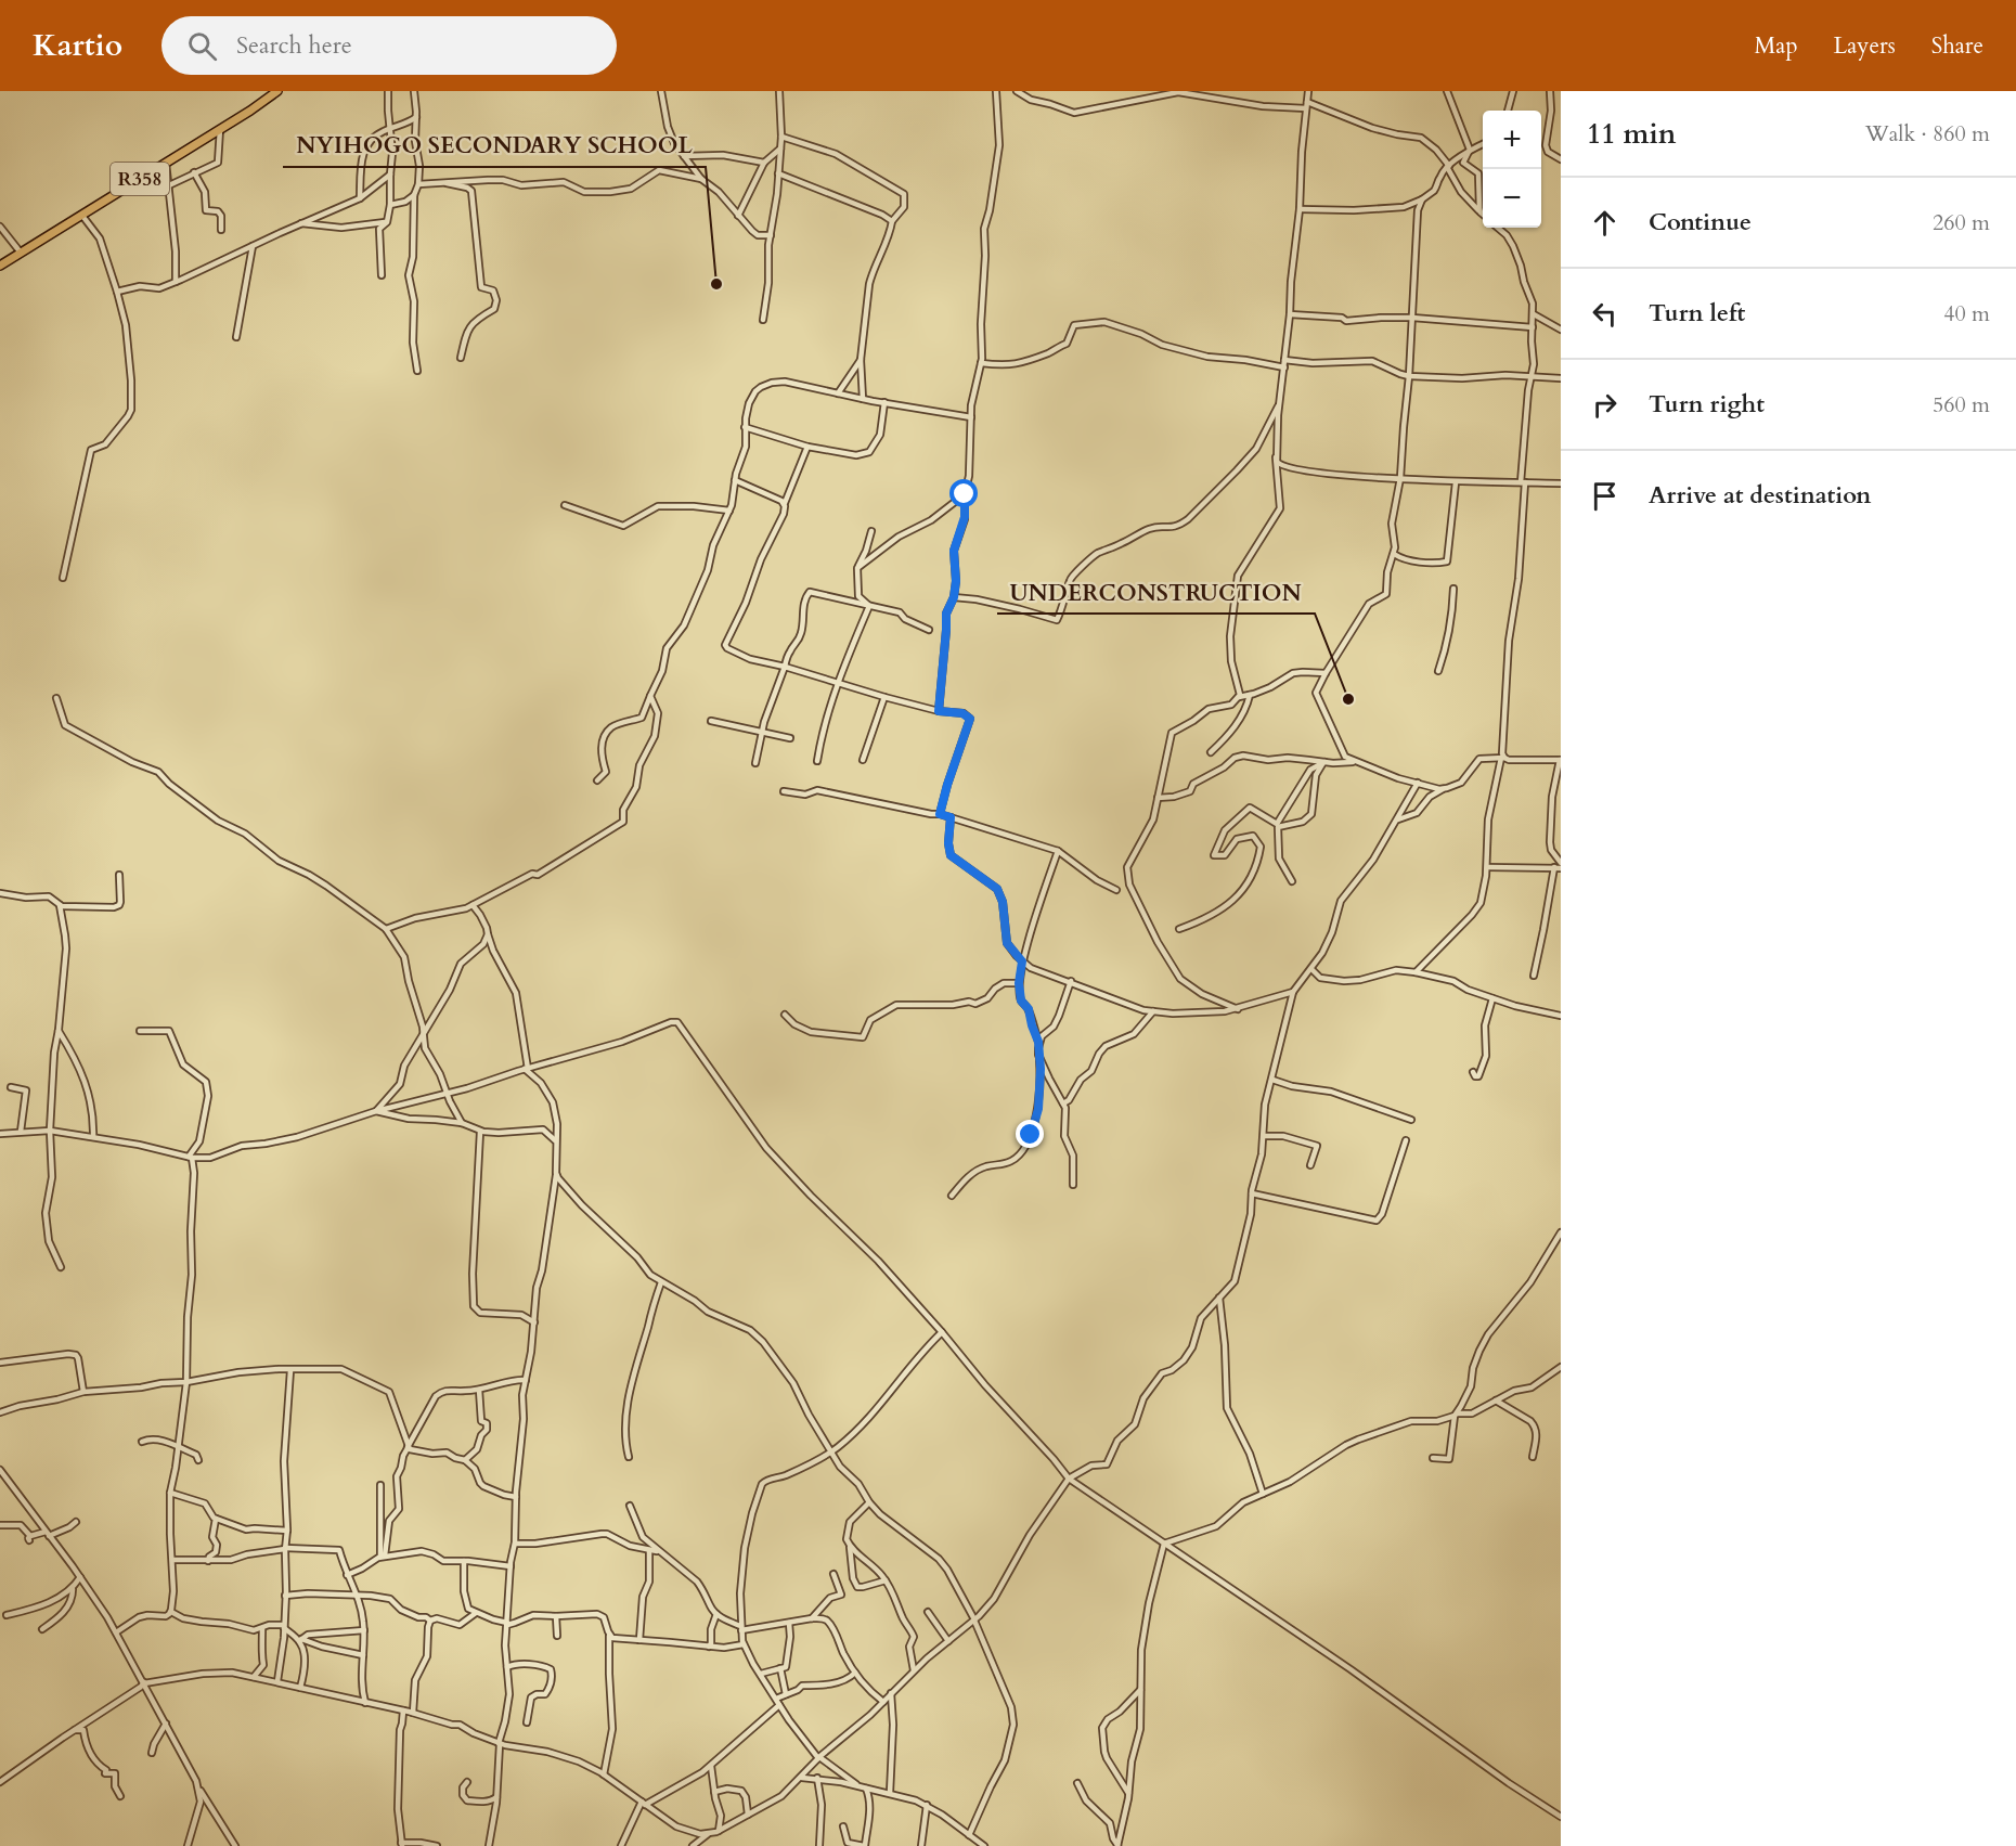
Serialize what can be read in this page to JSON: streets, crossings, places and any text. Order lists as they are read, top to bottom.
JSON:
{
  "streets": {
    "main road": ["R358"]
  },
  "places": ["NYIHOGO SECONDARY SCHOOL", "UNDERCONSTRUCTION"],
  "page": {
    "header": "Kartio",
    "search": "Search here",
    "nav": ["Map", "Layers", "Share"],
    "heading": ["11 min", "Walk · 860 m"],
    "map_buttons": ["+", "−"],
    "list": [
      ["Continue", "260 m"],
      ["Turn left", "40 m"],
      ["Turn right", "560 m"],
      "Arrive at destination"
    ]
  }
}
